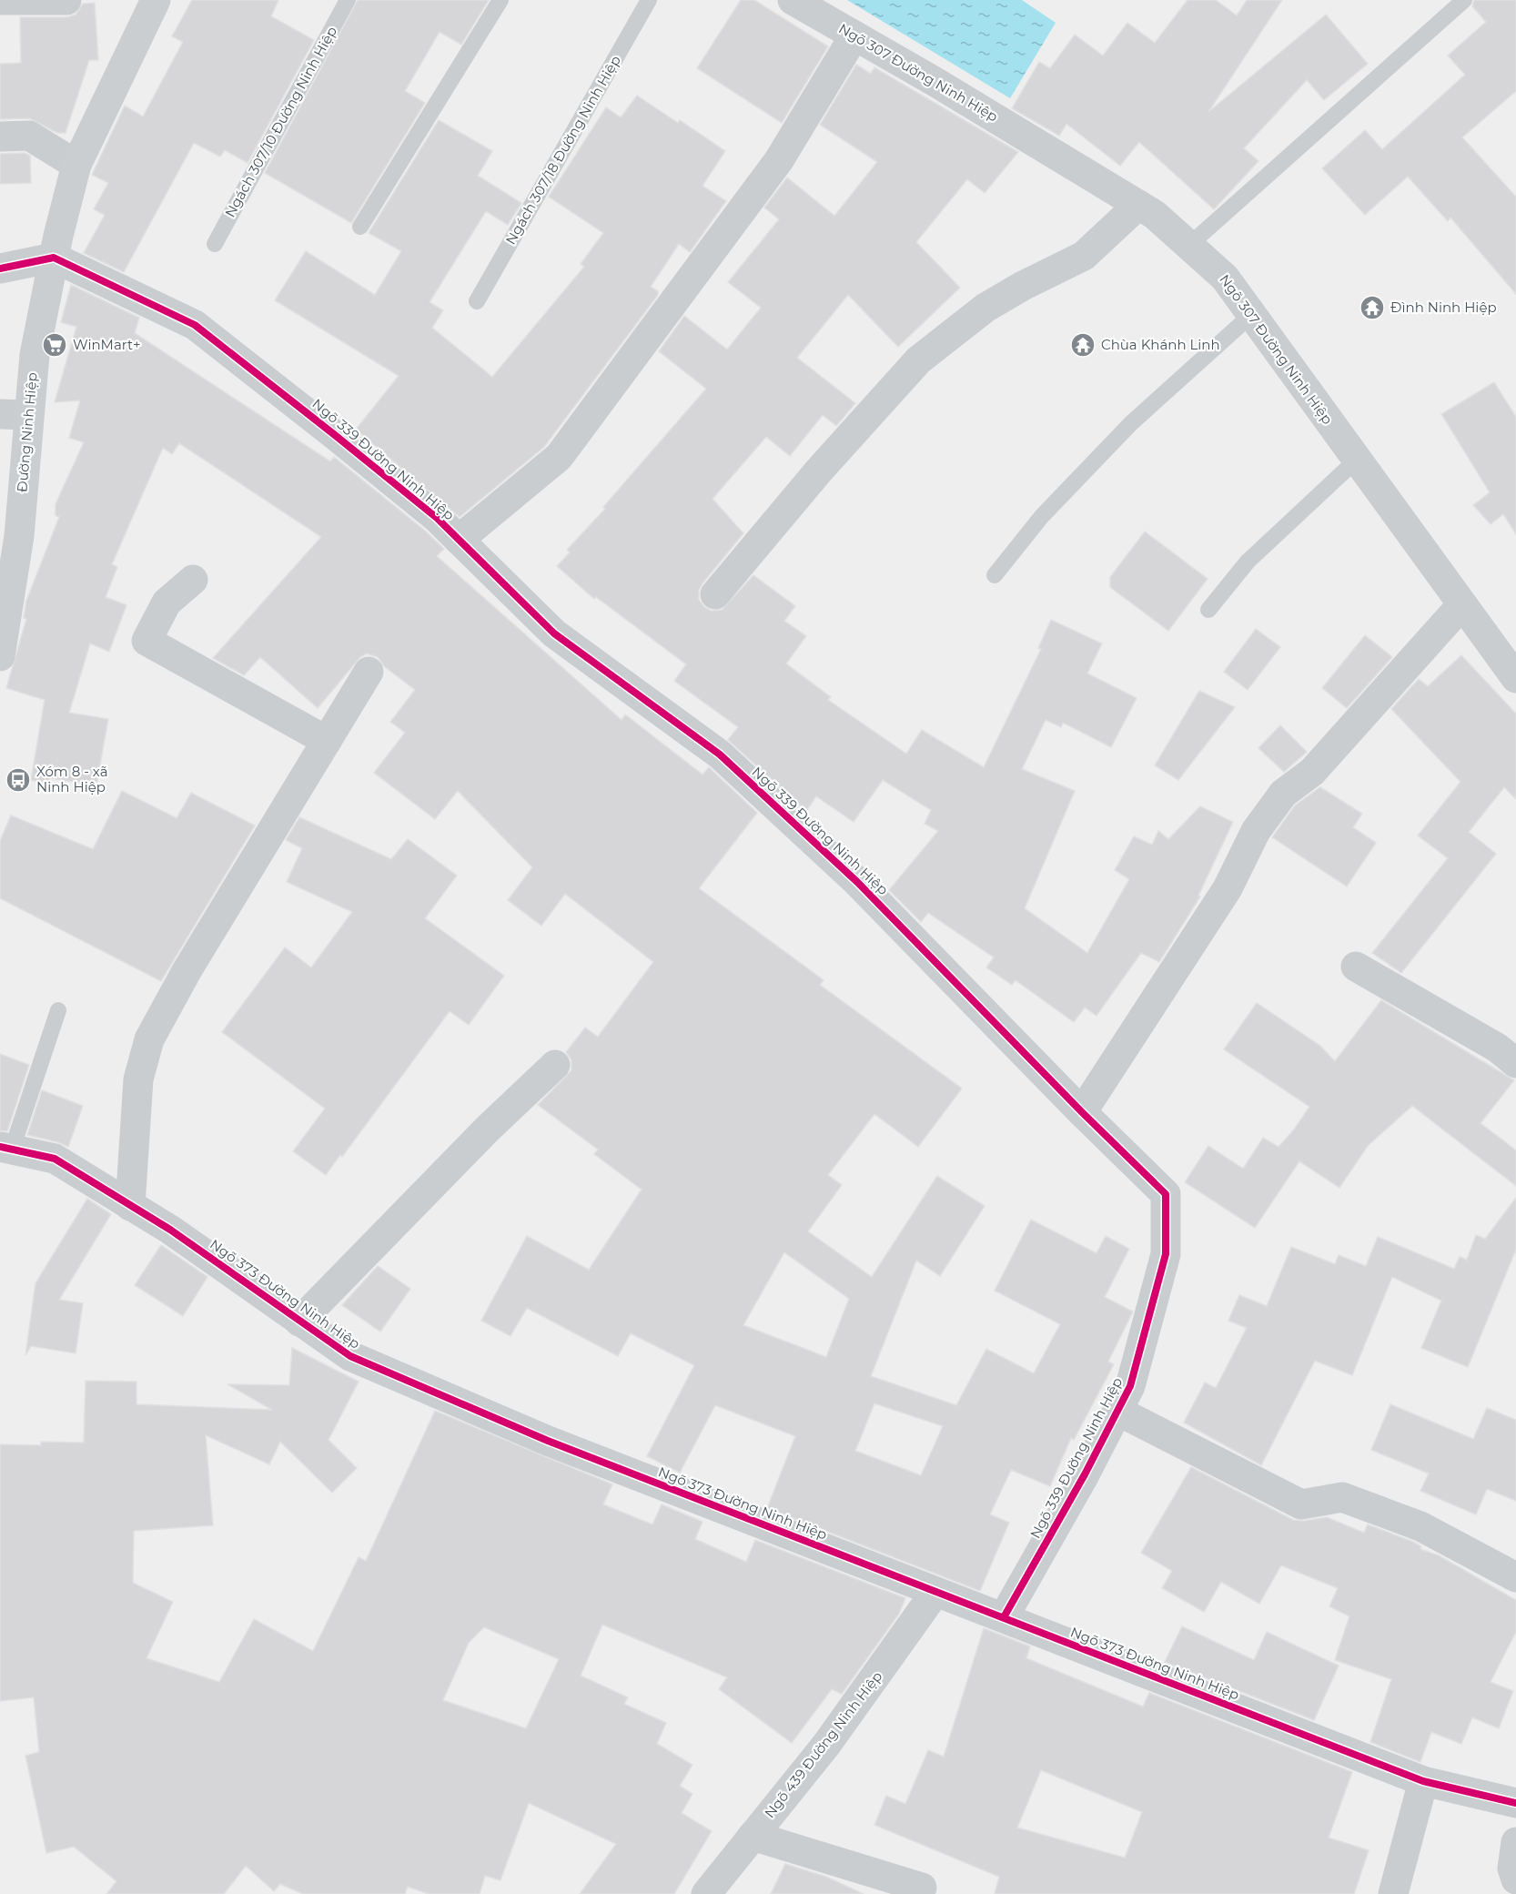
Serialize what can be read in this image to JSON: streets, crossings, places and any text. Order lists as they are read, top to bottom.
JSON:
{
  "streets": {
    "main road": ["Đường Ninh Hiệp"],
    "street": [
      "Ngõ 307 Đường Ninh Hiệp",
      "Ngõ 339 Đường Ninh Hiệp",
      "Ngõ 373 Đường Ninh Hiệp",
      "Ngõ 439 Đường Ninh Hiệp"
    ],
    "lane": ["Ngách 307/10 Đường Ninh Hiệp", "Ngách 307/18 Đường Ninh Hiệp"]
  },
  "crossings": [
    ["Đường Ninh Hiệp", "Ngõ 339 Đường Ninh Hiệp"],
    ["Ngõ 339 Đường Ninh Hiệp", "Ngõ 373 Đường Ninh Hiệp"],
    ["Ngõ 373 Đường Ninh Hiệp", "Ngõ 439 Đường Ninh Hiệp"]
  ],
  "places": {
    "temple": ["Đình Ninh Hiệp", "Chùa Khánh Linh"],
    "supermarket": ["WinMart+"],
    "bus stop": ["Xóm 8 - xã Ninh Hiệp"]
  }
}
